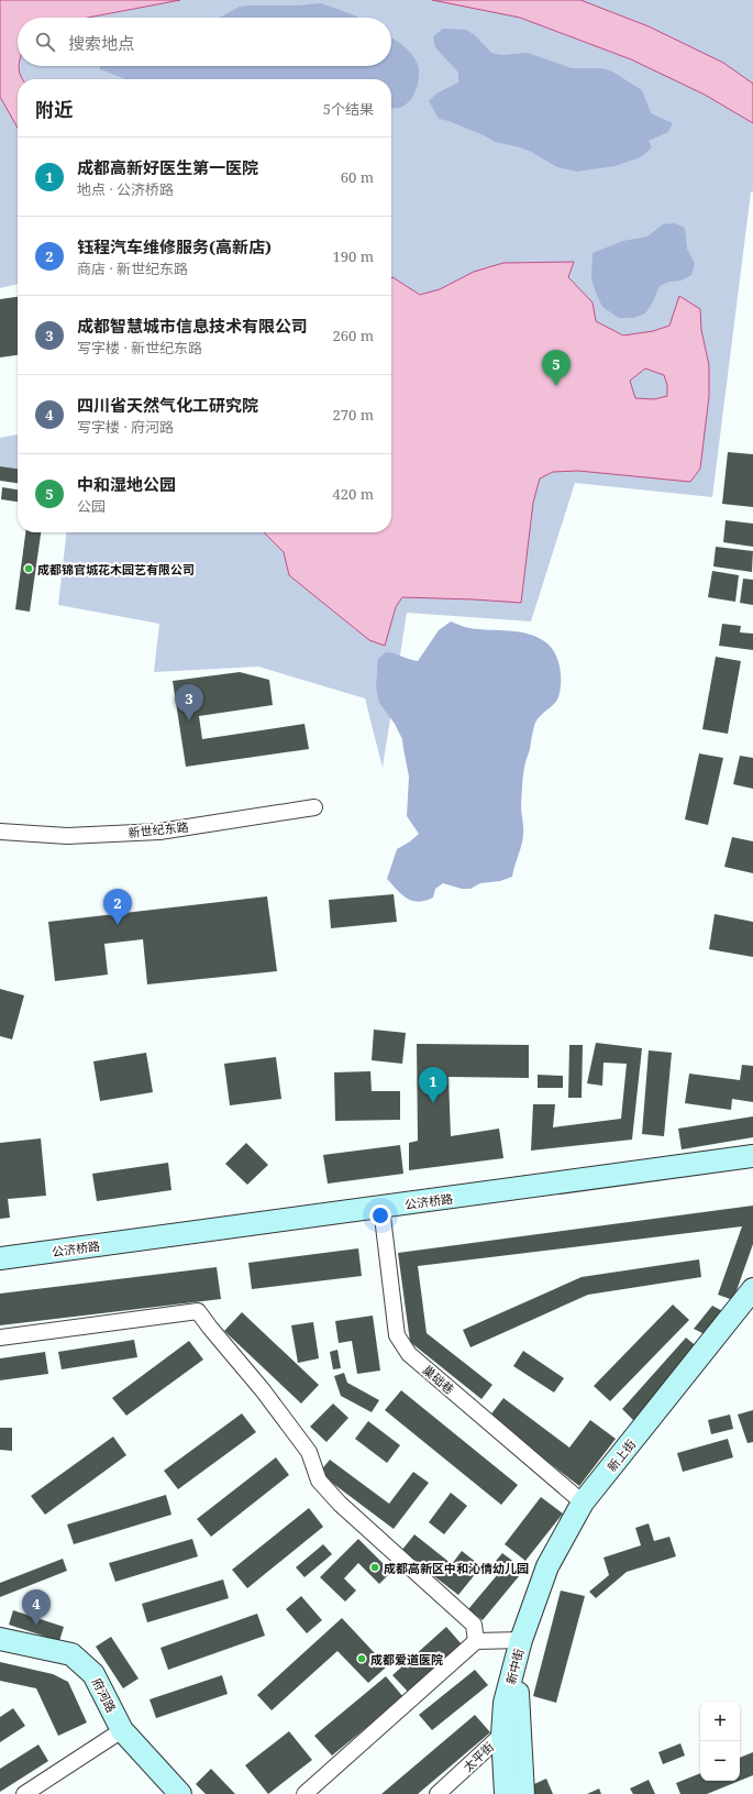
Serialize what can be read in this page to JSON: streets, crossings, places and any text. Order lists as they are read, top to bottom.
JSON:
{
  "streets": {
    "main road": [
      "公济桥路",
      "新上街",
      "新中街",
      "府河路"
    ],
    "street": ["新世纪东路", "巢础巷", "太平街"]
  },
  "crossings": [
    ["公济桥路", "巢础巷"],
    ["巢础巷", "新上街"],
    ["新上街", "新中街"],
    ["新中街", "太平街"]
  ],
  "places": ["成都锦官城花木园艺有限公司", "成都高新区中和沁倩幼儿园", "成都爱道医院"],
  "page": {
    "search": "搜索地点",
    "heading": ["附近", "5个结果"],
    "list": [
      {
        "mark": "1",
        "name": "成都高新好医生第一医院",
        "note": "地点 · 公济桥路",
        "value": "60 m"
      },
      {
        "mark": "2",
        "name": "钰程汽车维修服务(高新店)",
        "note": "商店 · 新世纪东路",
        "value": "190 m"
      },
      {
        "mark": "3",
        "name": "成都智慧城市信息技术有限公司",
        "note": "写字楼 · 新世纪东路",
        "value": "260 m"
      },
      {
        "mark": "4",
        "name": "四川省天然气化工研究院",
        "note": "写字楼 · 府河路",
        "value": "270 m"
      },
      {
        "mark": "5",
        "name": "中和湿地公园",
        "note": "公园",
        "value": "420 m"
      }
    ],
    "pins": [
      "5",
      "3",
      "2",
      "1",
      "4"
    ],
    "map_buttons": ["+", "−"]
  }
}
